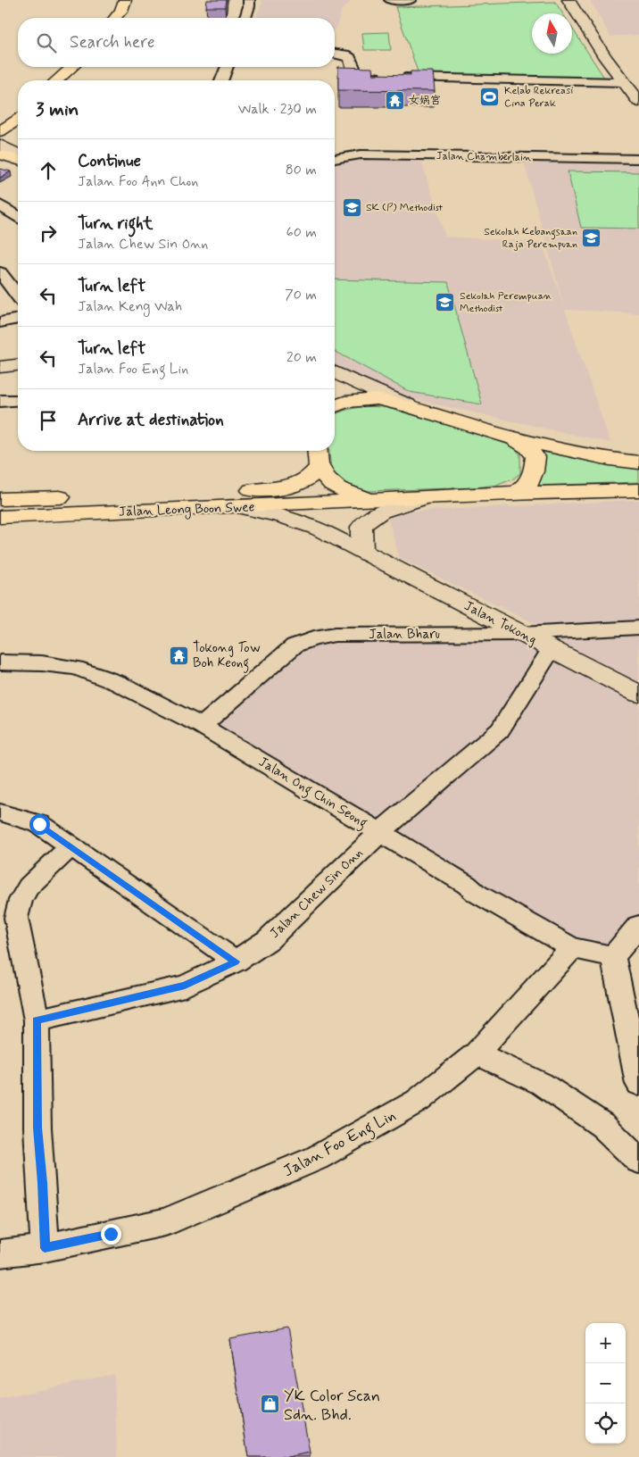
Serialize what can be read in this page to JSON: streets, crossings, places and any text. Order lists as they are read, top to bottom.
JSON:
{
  "streets": {
    "main road": ["Jalan Leong Boon Swee", "Jalan Tokong"],
    "street": [
      "Jalan Chamberlain",
      "Jalan Bharu",
      "Jalan Ong Chin Seong",
      "Jalan Chew Sin Onn",
      "Jalan Foo Eng Lin"
    ]
  },
  "crossings": [
    ["Jalan Leong Boon Swee", "Jalan Tokong"],
    ["Jalan Tokong", "Jalan Bharu"],
    ["Jalan Tokong", "Jalan Chew Sin Onn"],
    ["Jalan Bharu", "Jalan Ong Chin Seong"],
    ["Jalan Ong Chin Seong", "Jalan Chew Sin Onn"],
    ["Jalan Ong Chin Seong", "Jalan Foo Eng Lin"]
  ],
  "places": {
    "sports": ["Kelab Rekreasi Cina Perak"],
    "temple": ["女娲宫", "Tokong Tow Boh Keong"],
    "school or university": ["SK (P) Methodist", "Sekolah Kebangsaan Raja Perempuan", "Sekolah Perempuan Methodist"],
    "shop": ["YK Color Scan Sdn. Bhd."]
  },
  "north": "top",
  "page": {
    "search": "Search here",
    "heading": ["3 min", "Walk · 230 m"],
    "list": [
      ["Continue", "Jalan Foo Ann Chon", "80 m"],
      ["Turn right", "Jalan Chew Sin Onn", "60 m"],
      ["Turn left", "Jalan Keng Wah", "70 m"],
      ["Turn left", "Jalan Foo Eng Lin", "20 m"],
      "Arrive at destination"
    ],
    "map_buttons": ["+", "−"]
  }
}
